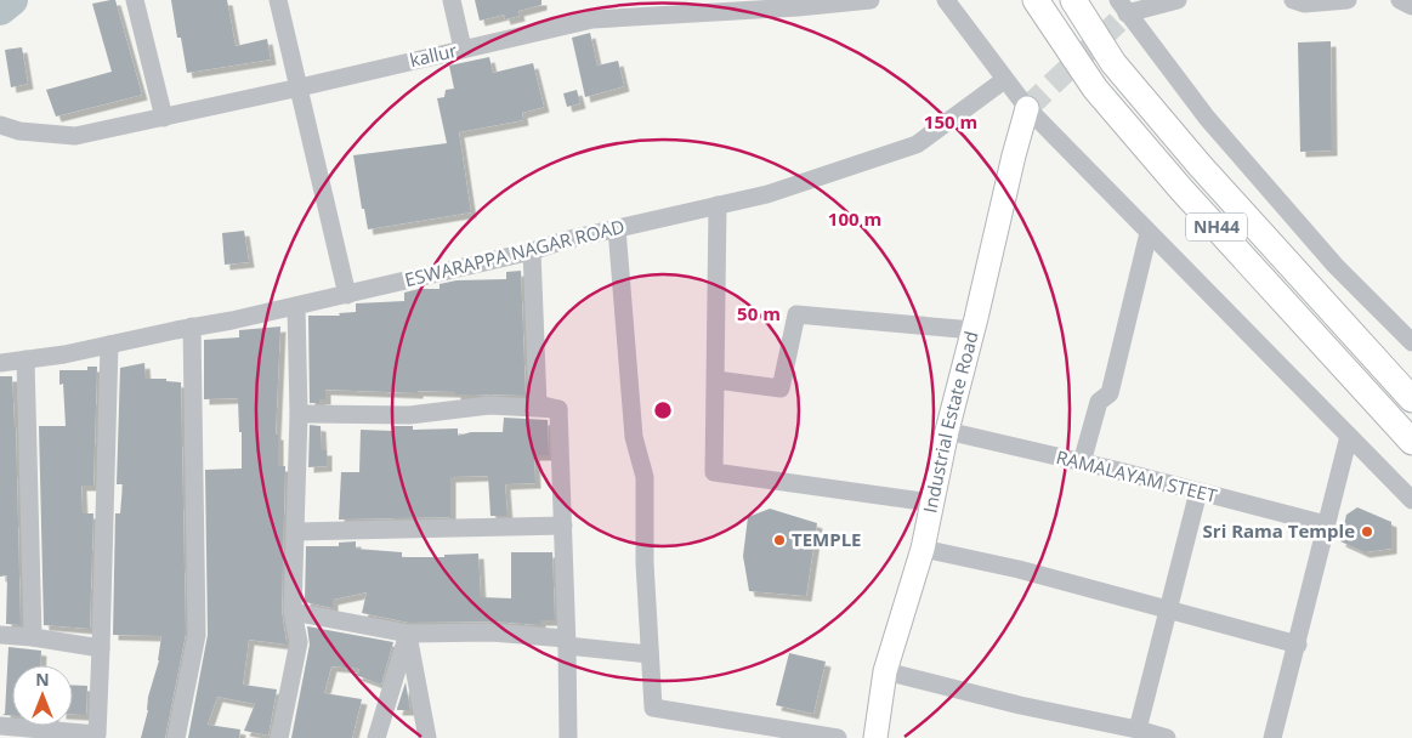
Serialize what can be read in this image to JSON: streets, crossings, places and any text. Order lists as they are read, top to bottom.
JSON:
{
  "streets": {
    "highway": ["NH44"],
    "main road": ["Industrial Estate Road"],
    "street": ["kallur", "ESWARAPPA NAGAR ROAD", "RAMALAYAM STEET"]
  },
  "crossings": [
    ["Industrial Estate Road", "RAMALAYAM STEET"]
  ],
  "places": ["Sri Rama Temple", "TEMPLE"],
  "north": "top",
  "rings": ["150 m", "100 m", "50 m"]
}
